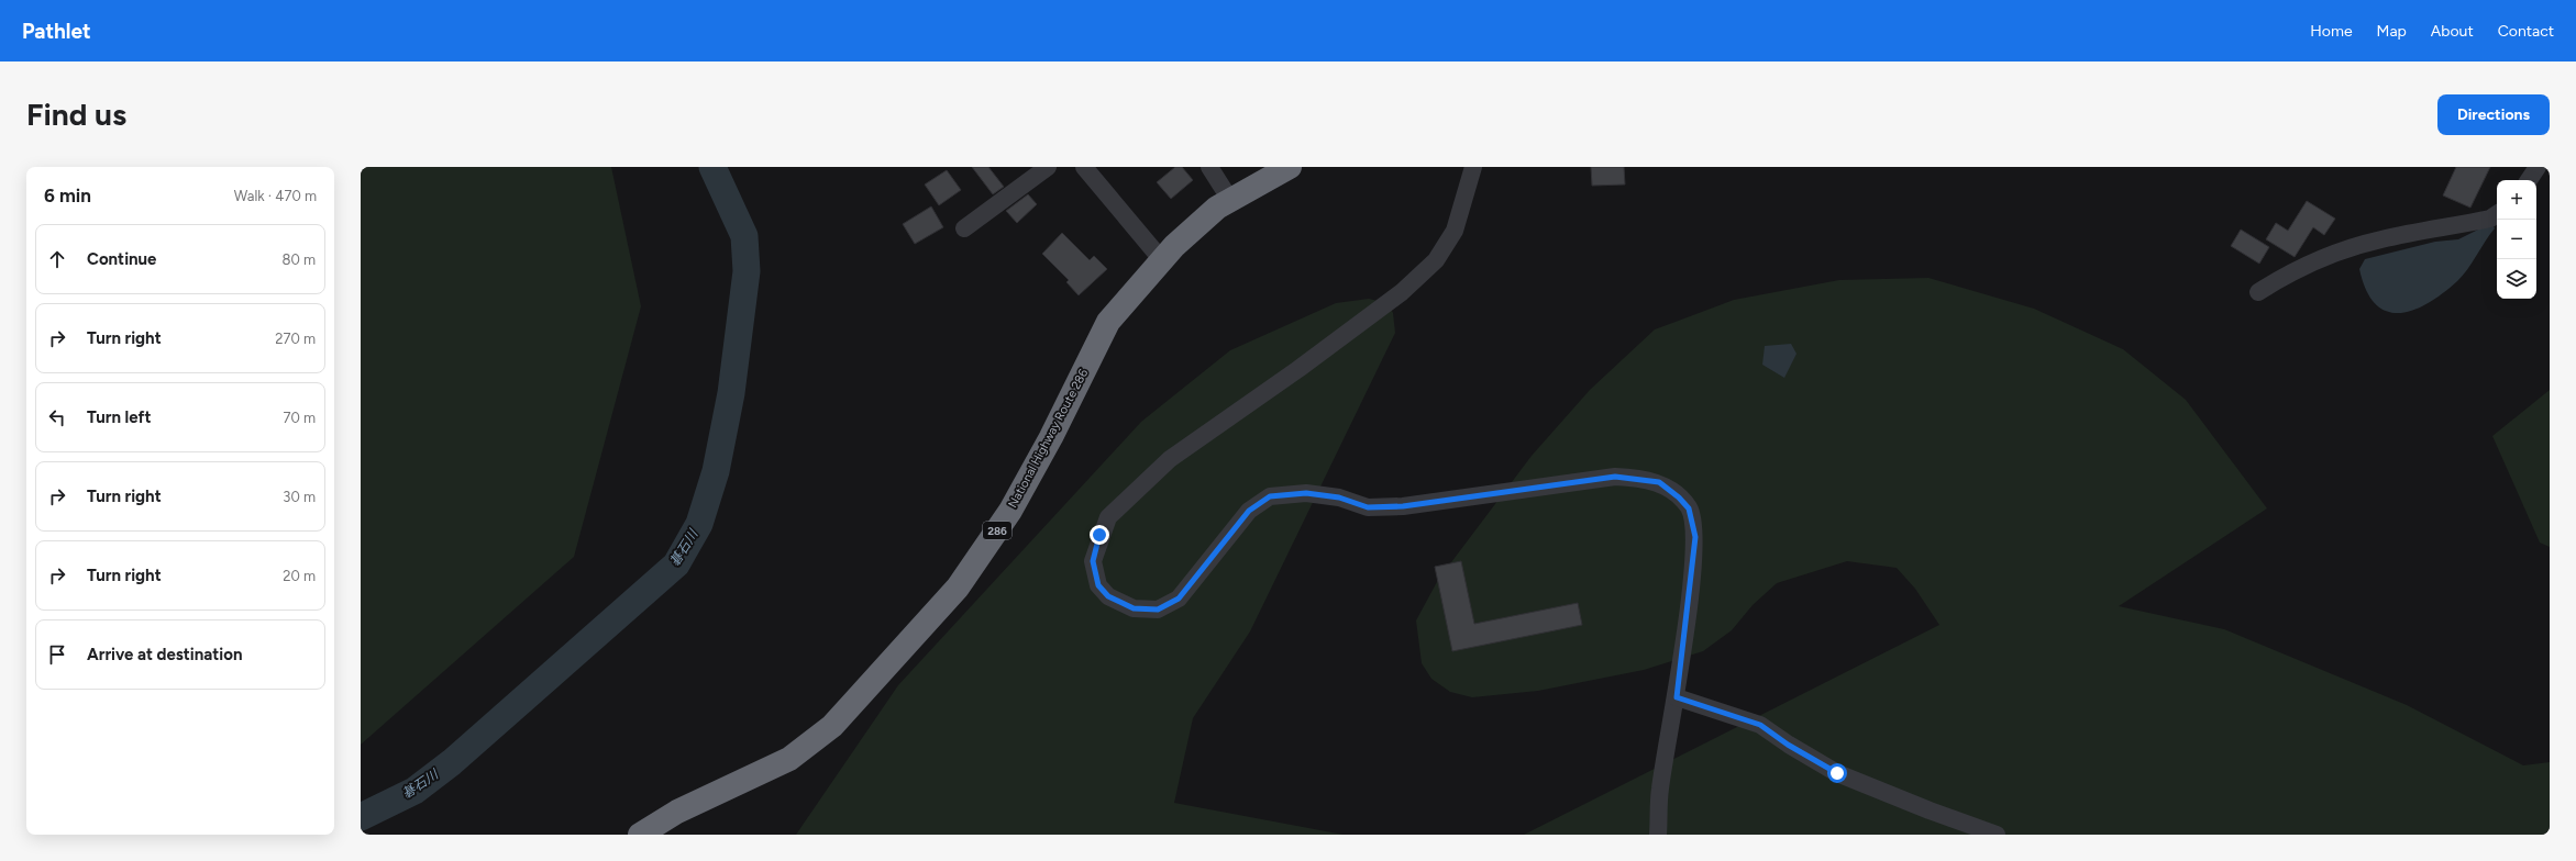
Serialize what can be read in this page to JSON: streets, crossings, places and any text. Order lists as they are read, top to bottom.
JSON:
{
  "streets": {
    "highway": ["National Highway Route 286", "286"]
  },
  "water": ["碁石川"],
  "page": {
    "header": "Pathlet",
    "nav": [
      "Home",
      "Map",
      "About",
      "Contact"
    ],
    "buttons": "Directions",
    "title": "Find us",
    "heading": ["6 min", "Walk · 470 m"],
    "map_buttons": ["+", "−"],
    "list": [
      ["Continue", "80 m"],
      ["Turn right", "270 m"],
      ["Turn left", "70 m"],
      ["Turn right", "30 m"],
      ["Turn right", "20 m"],
      "Arrive at destination"
    ]
  }
}
